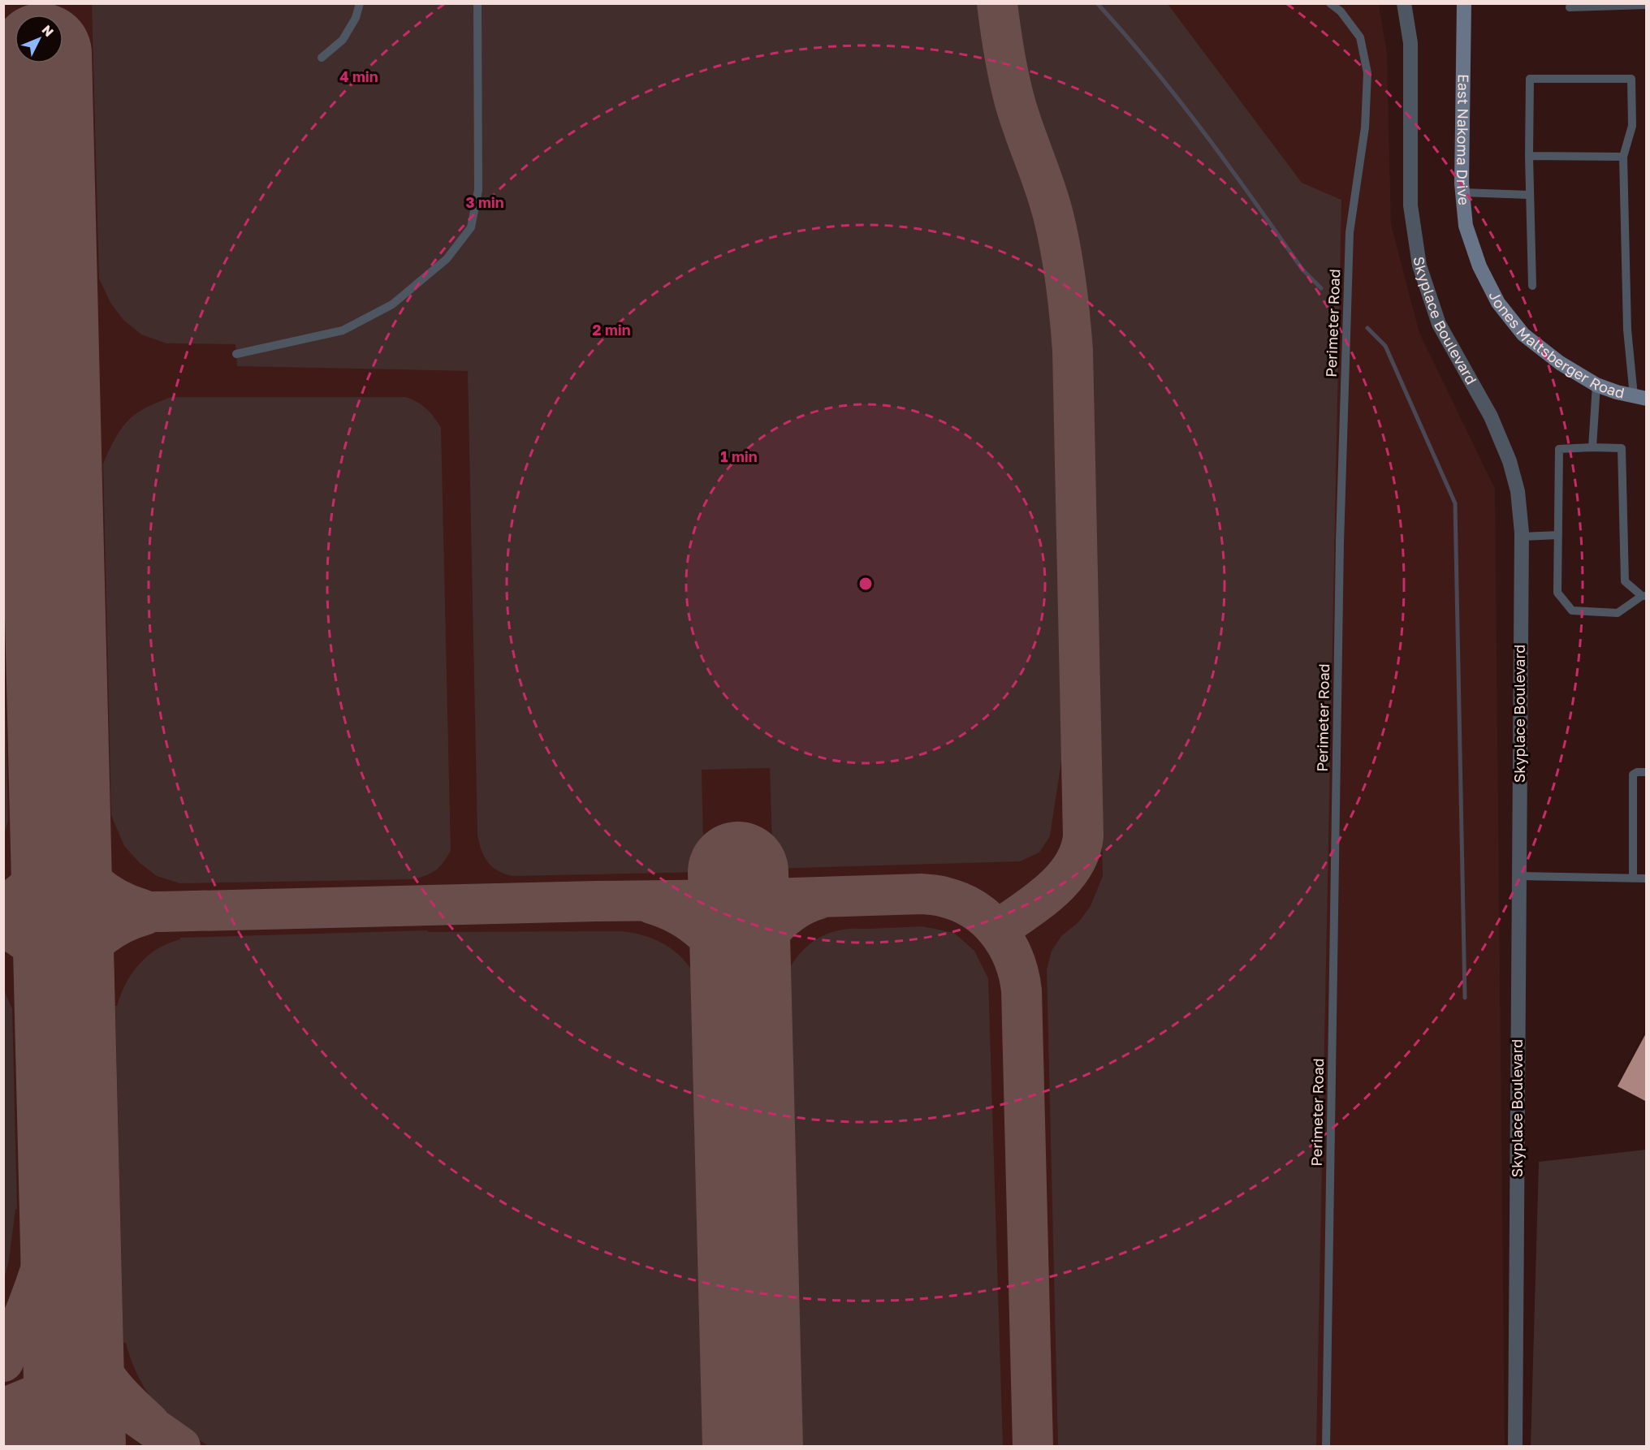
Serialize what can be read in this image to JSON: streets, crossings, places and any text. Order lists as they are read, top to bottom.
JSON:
{
  "streets": {
    "main road": ["East Nakoma Drive", "Jones Maltsberger Road"],
    "street": ["Skyplace Boulevard"],
    "lane": ["Perimeter Road"]
  },
  "crossings": [
    ["East Nakoma Drive", "Jones Maltsberger Road"]
  ],
  "north": "top right",
  "rings": [
    "4 min",
    "3 min",
    "2 min",
    "1 min"
  ]
}
